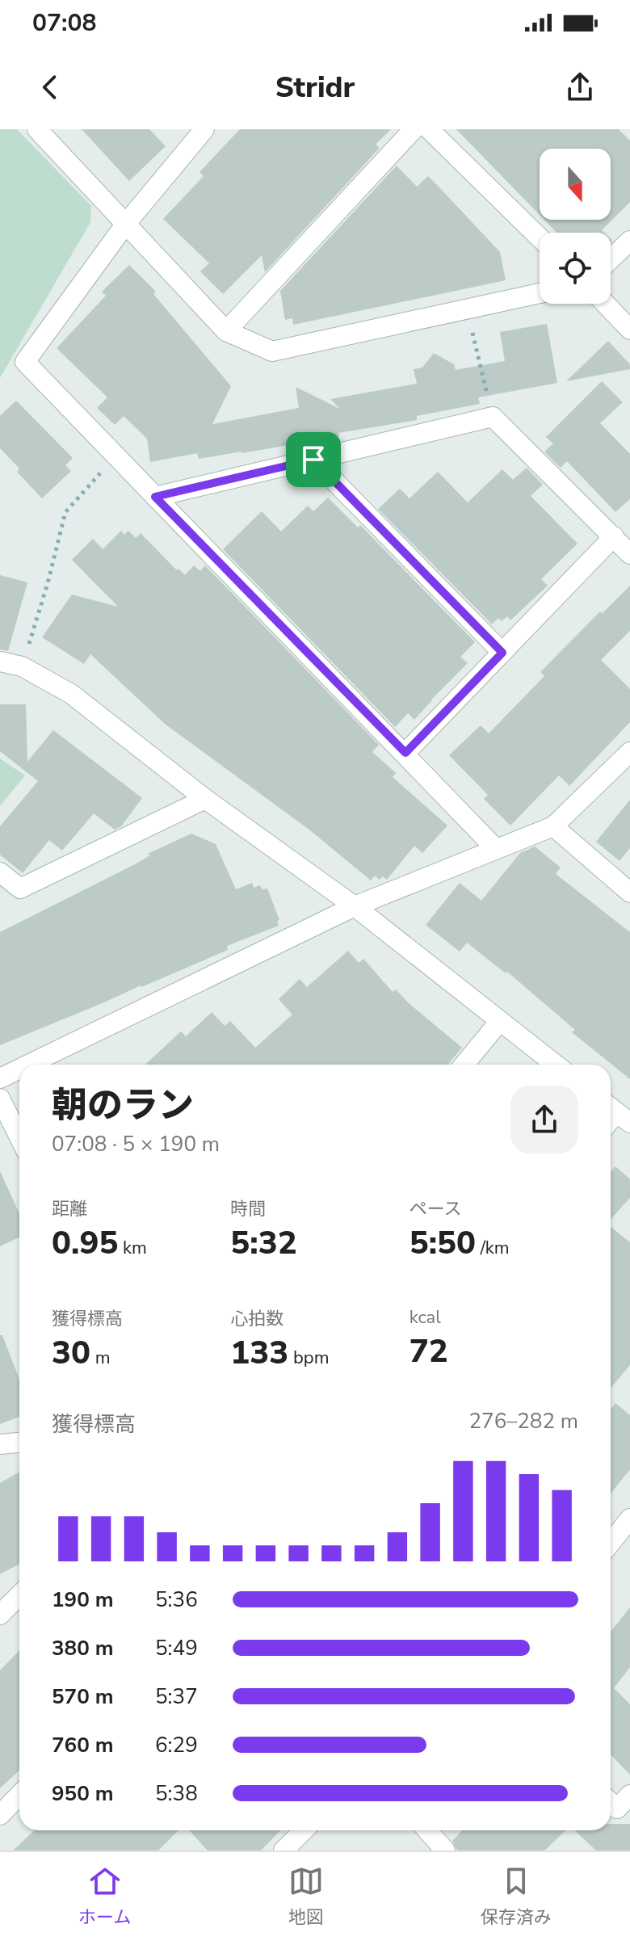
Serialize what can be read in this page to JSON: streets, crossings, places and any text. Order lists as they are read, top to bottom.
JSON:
{
  "north": "bottom",
  "page": {
    "status": "07:08",
    "header": "Stridr",
    "heading": ["朝のラン", "07:08 · 5 × 190 m"],
    "stats": [
      ["距離", "0.95 km"],
      ["時間", "5:32"],
      ["ペース", "5:50 /km"],
      ["獲得標高", "30 m"],
      ["心拍数", "133 bpm"],
      ["kcal", "72"]
    ],
    "chart": ["獲得標高", "276–282 m"],
    "list": [
      {
        "name": "190 m",
        "note": "5:36"
      },
      {
        "name": "380 m",
        "note": "5:49"
      },
      {
        "name": "570 m",
        "note": "5:37"
      },
      {
        "name": "760 m",
        "note": "6:29"
      },
      {
        "name": "950 m",
        "note": "5:38"
      }
    ],
    "tabs": ["ホーム", "地図", "保存済み"]
  }
}
